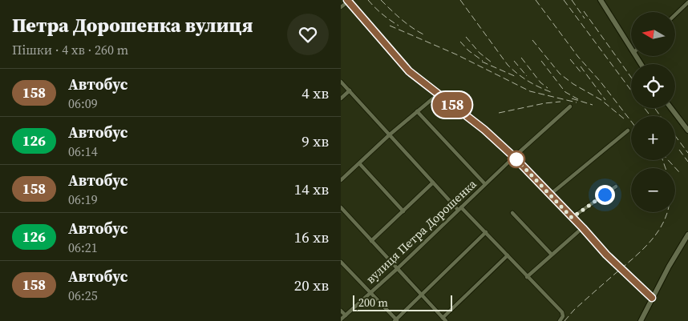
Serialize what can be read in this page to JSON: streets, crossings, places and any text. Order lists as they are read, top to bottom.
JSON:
{
  "streets": {
    "street": ["вулиця Петра Дорошенка"]
  },
  "lines": ["bus line 158"],
  "scale_bar": "200 m",
  "north": "left",
  "page": {
    "heading": ["Петра Дорошенка вулиця", "Пішки · 4 хв · 260 m"],
    "on_map": "158",
    "map_buttons": ["+", "−"],
    "list": [
      {
        "mark": "158",
        "name": "Автобус",
        "note": "06:09",
        "value": "4 хв"
      },
      {
        "mark": "126",
        "name": "Автобус",
        "note": "06:14",
        "value": "9 хв"
      },
      {
        "mark": "158",
        "name": "Автобус",
        "note": "06:19",
        "value": "14 хв"
      },
      {
        "mark": "126",
        "name": "Автобус",
        "note": "06:21",
        "value": "16 хв"
      },
      {
        "mark": "158",
        "name": "Автобус",
        "note": "06:25",
        "value": "20 хв"
      }
    ],
    "scale": "200 m"
  }
}
